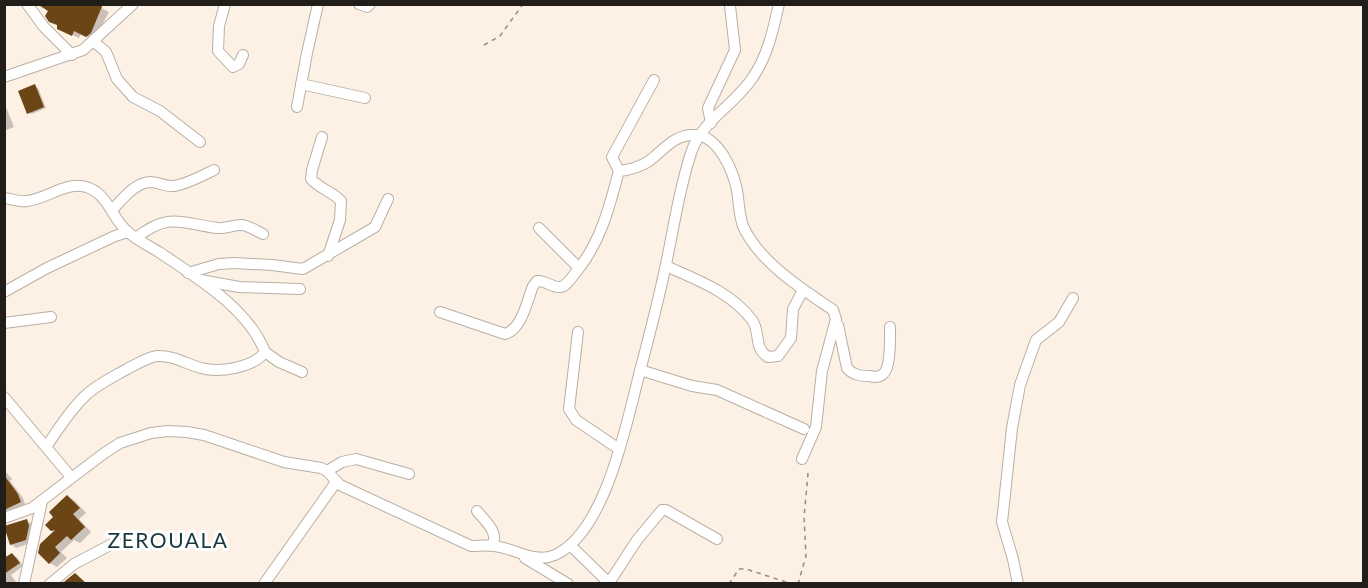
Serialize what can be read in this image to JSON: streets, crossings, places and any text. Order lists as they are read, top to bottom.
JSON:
{
  "districts": ["ZEROUALA"]
}
